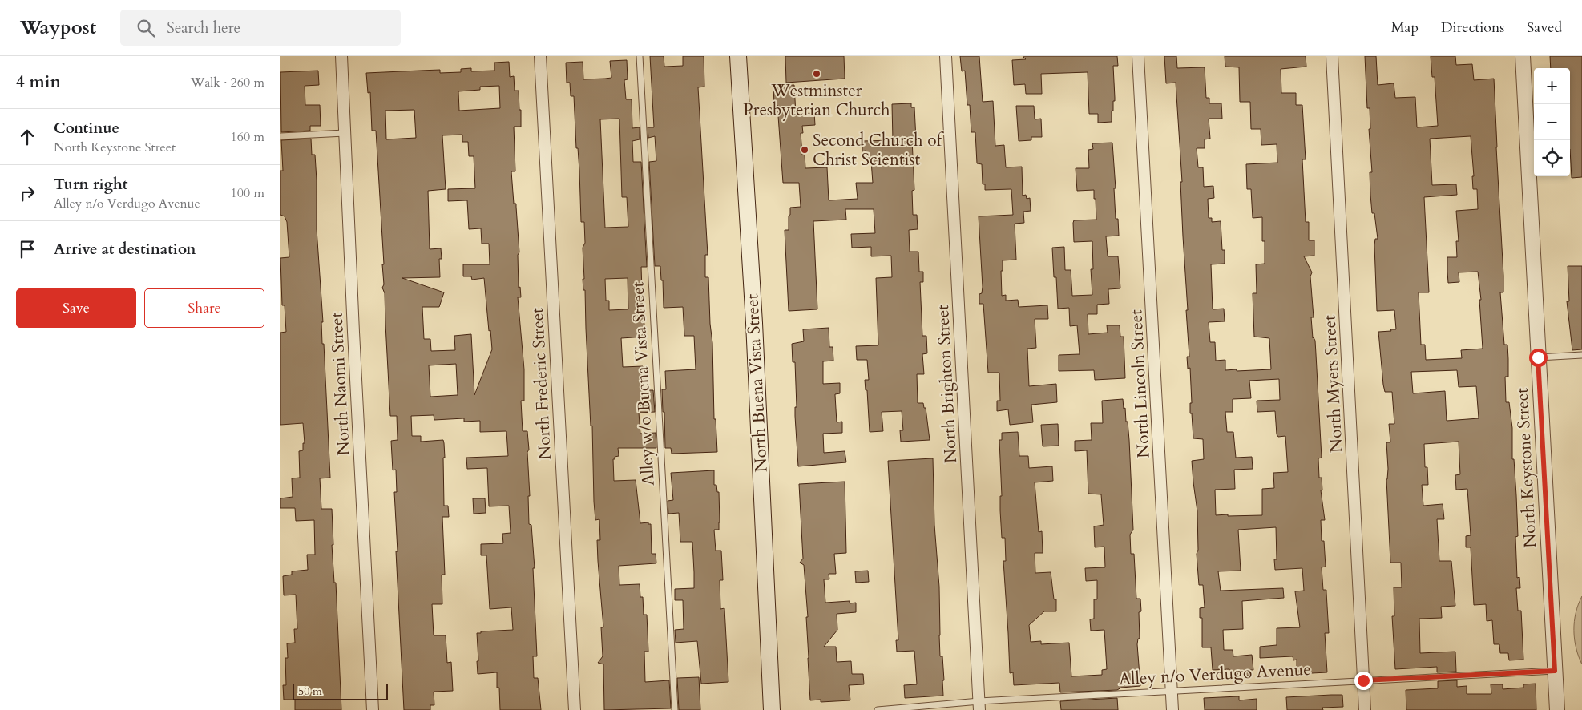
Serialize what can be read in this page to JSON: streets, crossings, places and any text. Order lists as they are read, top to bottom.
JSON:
{
  "streets": {
    "main road": ["North Buena Vista Street"],
    "street": [
      "North Naomi Street",
      "North Frederic Street",
      "North Brighton Street",
      "North Lincoln Street",
      "North Myers Street",
      "North Keystone Street"
    ],
    "lane": ["Alley w/o Buena Vista Street", "Alley n/o Verdugo Avenue"]
  },
  "crossings": [
    ["North Brighton Street", "Alley n/o Verdugo Avenue"],
    ["North Lincoln Street", "Alley n/o Verdugo Avenue"],
    ["North Myers Street", "Alley n/o Verdugo Avenue"],
    ["North Keystone Street", "Alley n/o Verdugo Avenue"]
  ],
  "places": ["Westminster Presbyterian Church", "Second Church of Christ Scientist"],
  "scale_bar": "50 m",
  "page": {
    "header": "Waypost",
    "search": "Search here",
    "nav": ["Map", "Directions", "Saved"],
    "heading": ["4 min", "Walk · 260 m"],
    "map_buttons": ["+", "−"],
    "list": [
      ["Continue", "North Keystone Street", "160 m"],
      ["Turn right", "Alley n/o Verdugo Avenue", "100 m"],
      "Arrive at destination"
    ],
    "buttons": ["Save", "Share"],
    "scale": "50 m"
  }
}
